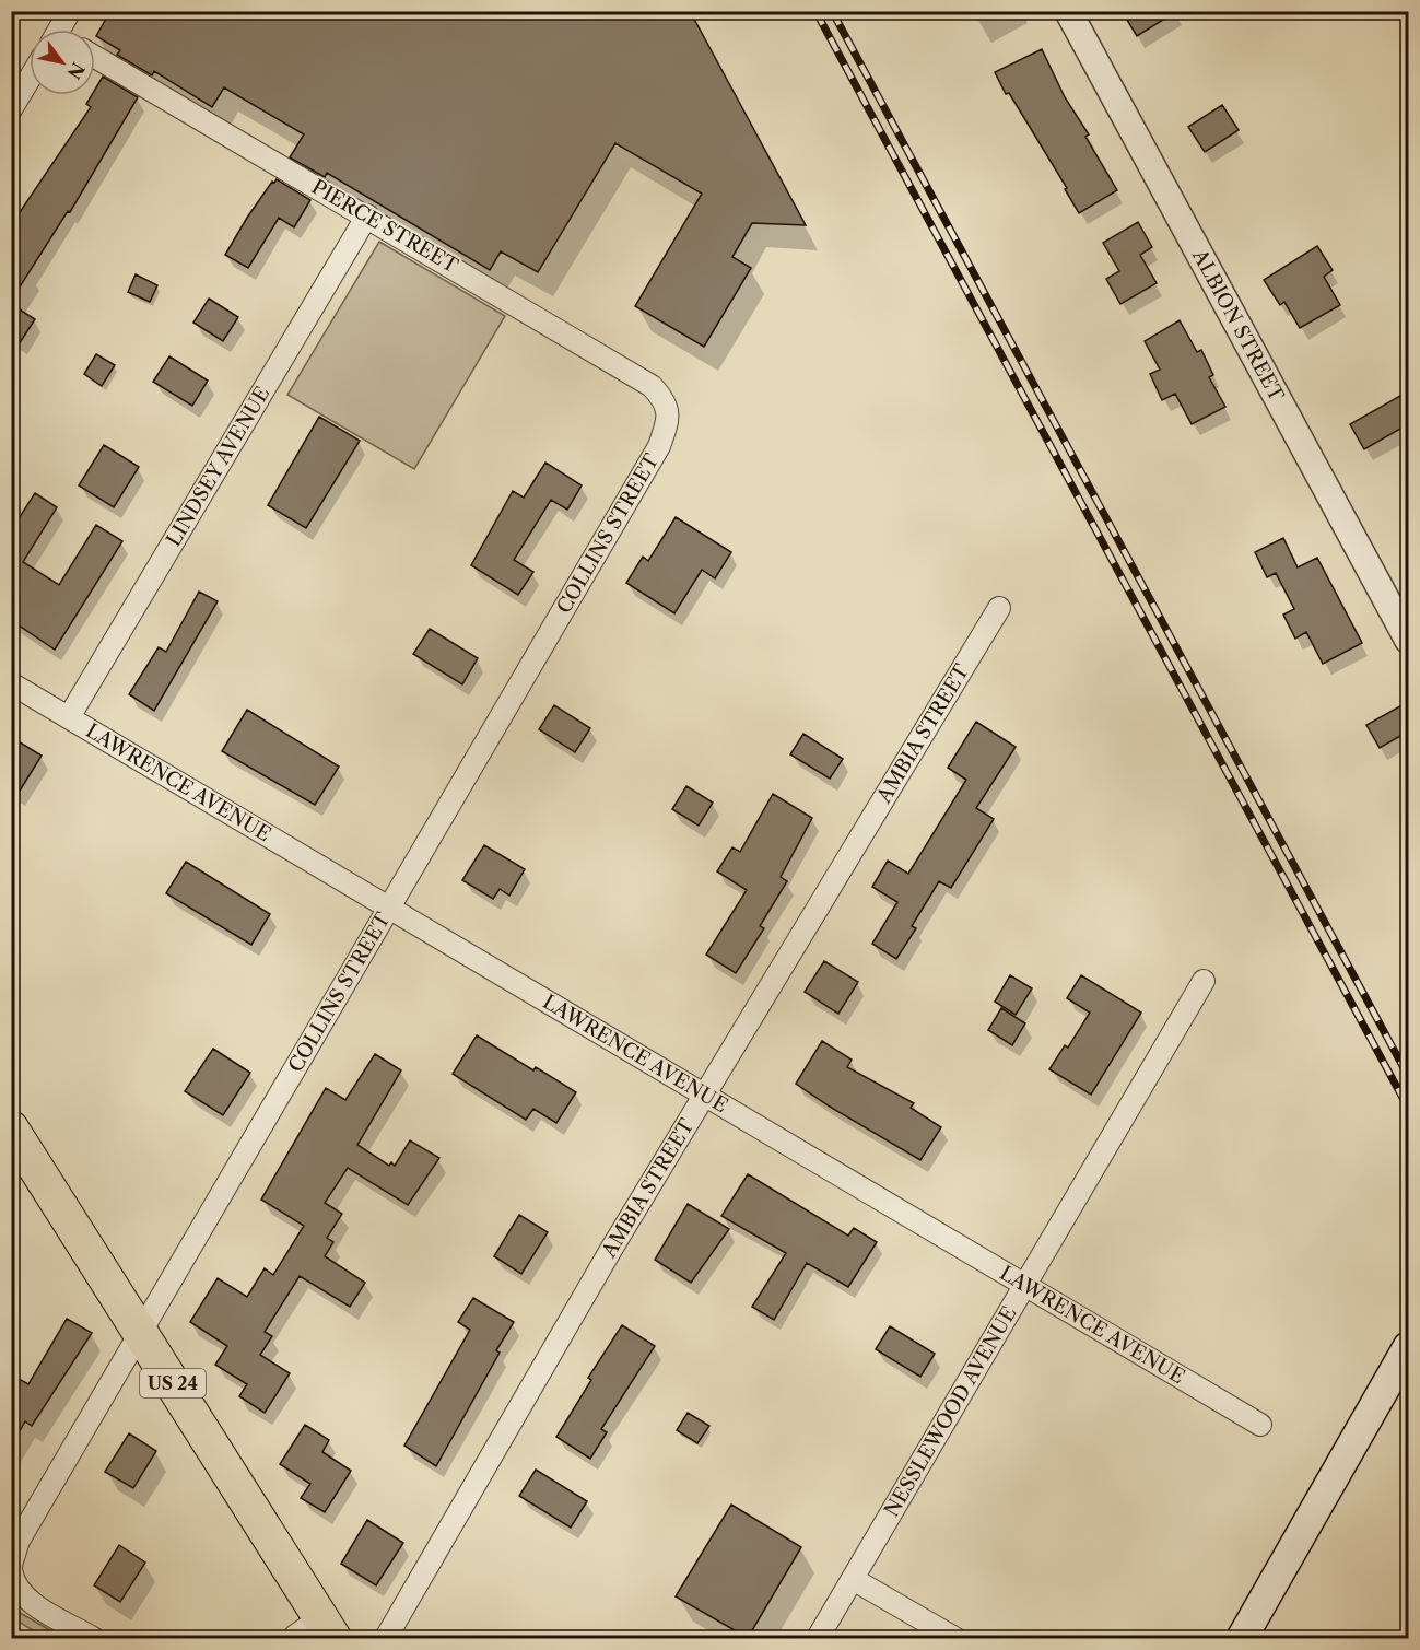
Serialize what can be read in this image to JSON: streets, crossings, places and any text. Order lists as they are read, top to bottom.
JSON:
{
  "streets": {
    "main road": ["US 24"],
    "street": [
      "PIERCE STREET",
      "ALBION STREET",
      "LINDSEY AVENUE",
      "COLLINS STREET",
      "AMBIA STREET",
      "LAWRENCE AVENUE",
      "NESSLEWOOD AVENUE"
    ]
  },
  "crossings": [
    ["PIERCE STREET", "LINDSEY AVENUE"],
    ["PIERCE STREET", "COLLINS STREET"],
    ["LINDSEY AVENUE", "LAWRENCE AVENUE"],
    ["COLLINS STREET", "LAWRENCE AVENUE"],
    ["COLLINS STREET", "US 24"],
    ["AMBIA STREET", "LAWRENCE AVENUE"],
    ["LAWRENCE AVENUE", "NESSLEWOOD AVENUE"]
  ],
  "north": "bottom right"
}
